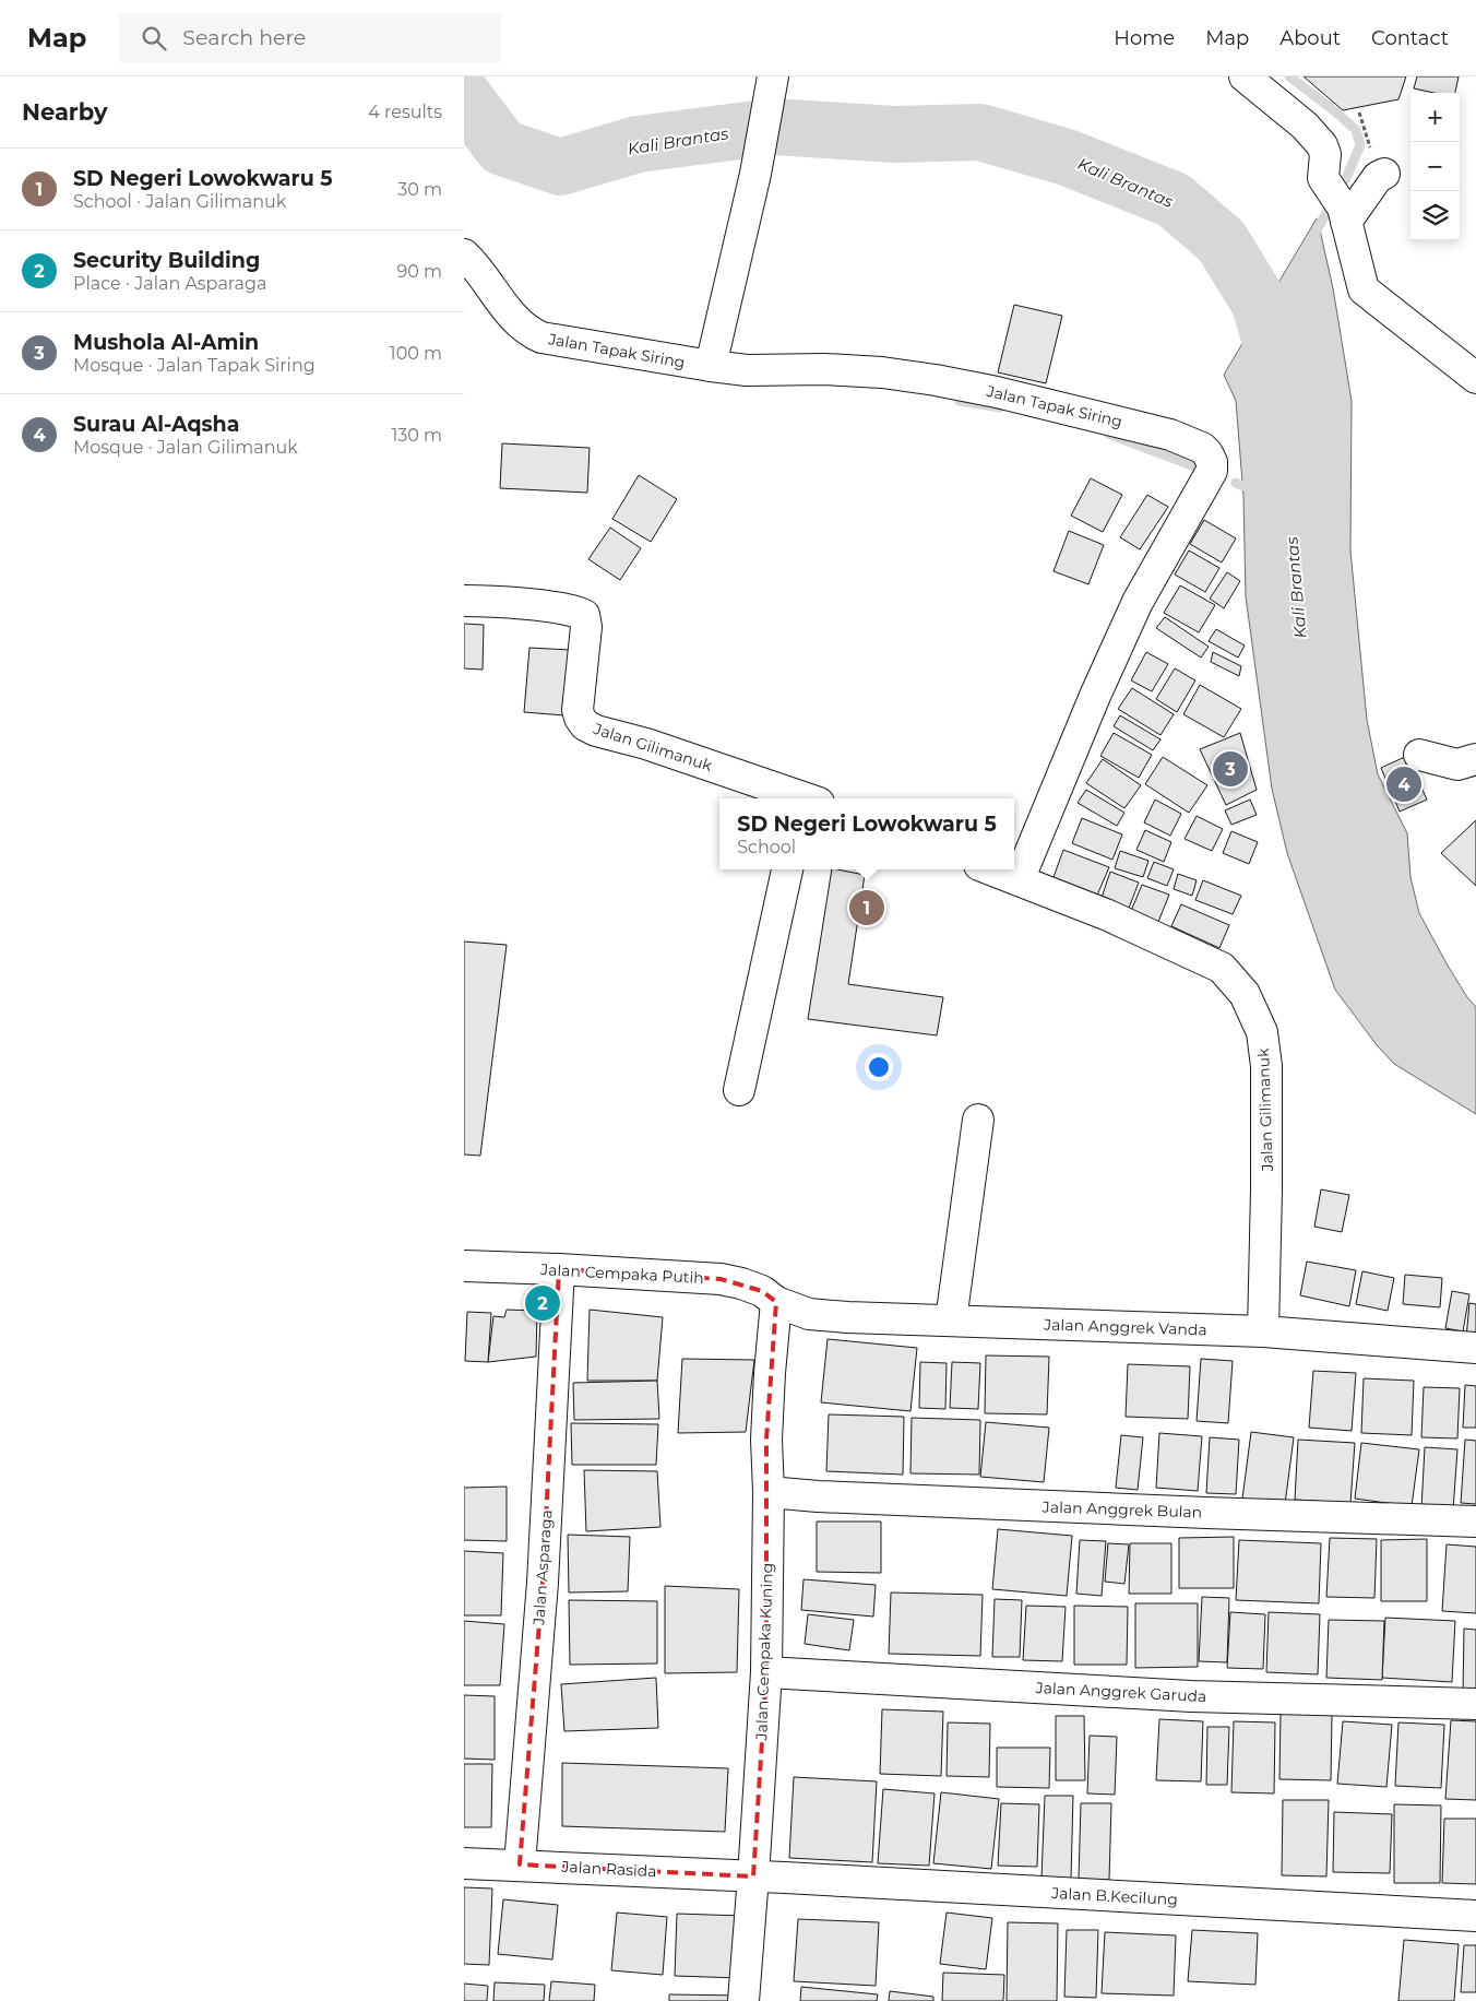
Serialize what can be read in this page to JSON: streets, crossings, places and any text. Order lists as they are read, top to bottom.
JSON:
{
  "streets": {
    "street": [
      "Jalan Tapak Siring",
      "Jalan Gilimanuk",
      "Jalan Cempaka Putih",
      "Jalan Anggrek Vanda",
      "Jalan Anggrek Bulan",
      "Jalan Asparaga",
      "Jalan Cempaka Kuning",
      "Jalan Anggrek Garuda",
      "Jalan Rasida",
      "Jalan B.Kecilung"
    ]
  },
  "crossings": [
    ["Jalan Tapak Siring", "Jalan Gilimanuk"],
    ["Jalan Gilimanuk", "Jalan Anggrek Vanda"],
    ["Jalan Cempaka Putih", "Jalan Anggrek Vanda"],
    ["Jalan Cempaka Putih", "Jalan Asparaga"],
    ["Jalan Cempaka Putih", "Jalan Cempaka Kuning"],
    ["Jalan Anggrek Vanda", "Jalan Cempaka Kuning"],
    ["Jalan Anggrek Bulan", "Jalan Cempaka Kuning"],
    ["Jalan Asparaga", "Jalan Rasida"],
    ["Jalan Cempaka Kuning", "Jalan Anggrek Garuda"],
    ["Jalan Cempaka Kuning", "Jalan Rasida"],
    ["Jalan Cempaka Kuning", "Jalan B.Kecilung"],
    ["Jalan Rasida", "Jalan B.Kecilung"]
  ],
  "water": ["Kali Brantas"],
  "page": {
    "header": "Map",
    "search": "Search here",
    "nav": [
      "Home",
      "Map",
      "About",
      "Contact"
    ],
    "heading": ["Nearby", "4 results"],
    "map_buttons": ["+", "−"],
    "list": [
      {
        "mark": "1",
        "name": "SD Negeri Lowokwaru 5",
        "note": "School · Jalan Gilimanuk",
        "value": "30 m"
      },
      {
        "mark": "2",
        "name": "Security Building",
        "note": "Place · Jalan Asparaga",
        "value": "90 m"
      },
      {
        "mark": "3",
        "name": "Mushola Al-Amin",
        "note": "Mosque · Jalan Tapak Siring",
        "value": "100 m"
      },
      {
        "mark": "4",
        "name": "Surau Al-Aqsha",
        "note": "Mosque · Jalan Gilimanuk",
        "value": "130 m"
      }
    ],
    "pins": [
      "3",
      "4",
      "1",
      "2"
    ],
    "popup": ["SD Negeri Lowokwaru 5", "School"]
  }
}
